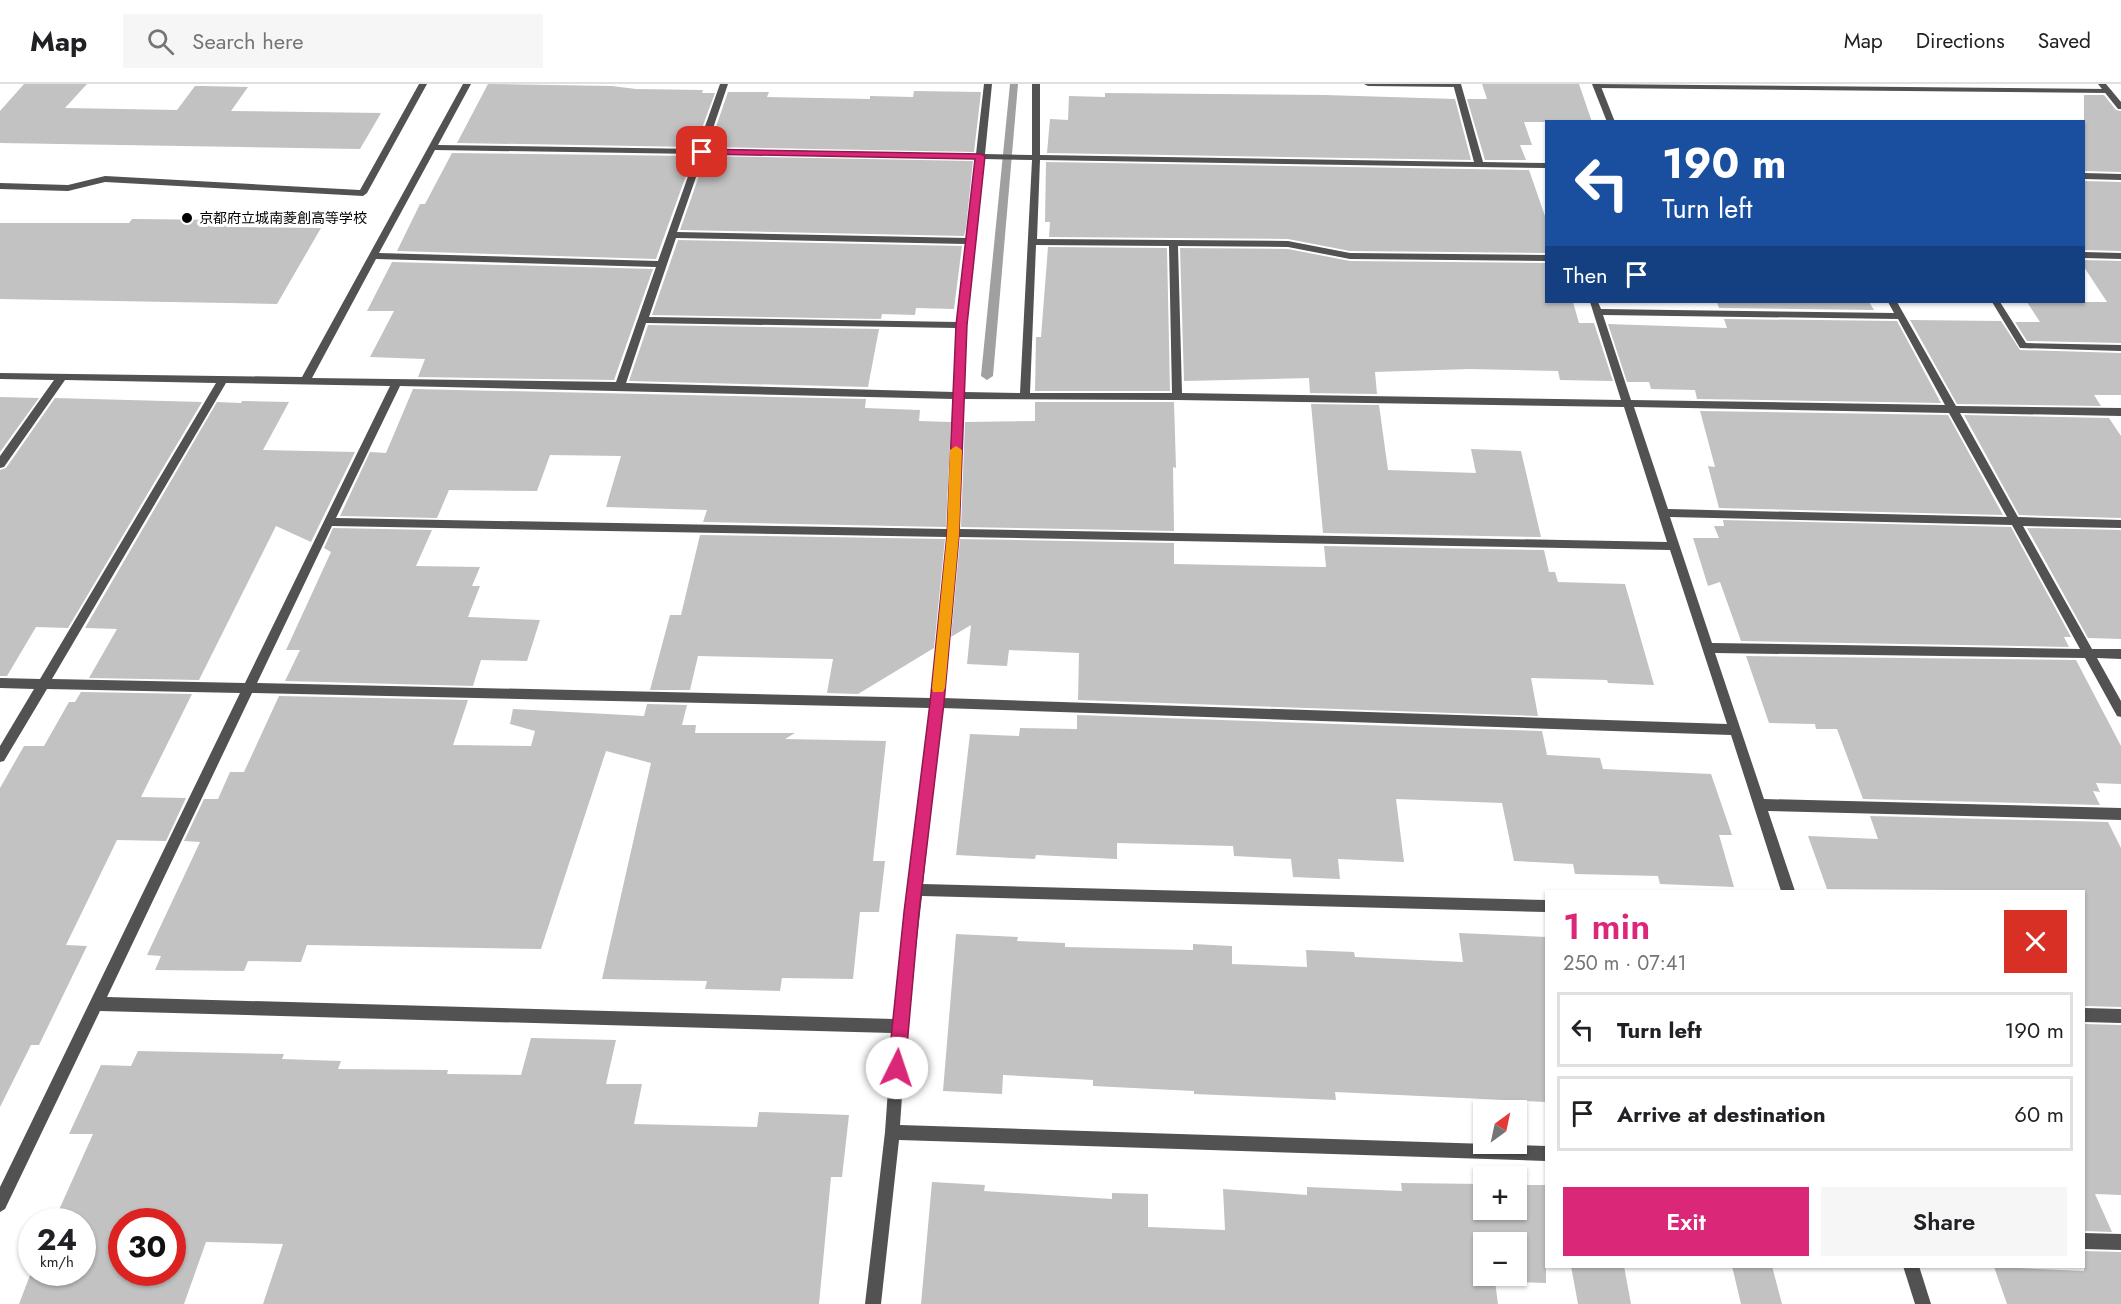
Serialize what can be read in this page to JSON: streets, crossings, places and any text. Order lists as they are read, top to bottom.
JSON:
{
  "places": ["京都府立城南菱創高等学校"],
  "north": "top right",
  "page": {
    "header": "Map",
    "search": "Search here",
    "nav": ["Map", "Directions", "Saved"],
    "turn": ["190 m", "Turn left"],
    "then": "Then",
    "heading": ["1 min", "250 m · 07:41"],
    "list": [
      {
        "name": "Turn left",
        "value": "190 m"
      },
      {
        "name": "Arrive at destination",
        "value": "60 m"
      }
    ],
    "map_buttons": ["+", "−"],
    "buttons": ["Exit", "Share"],
    "speed": "24 km/h",
    "limit": "30"
  }
}
